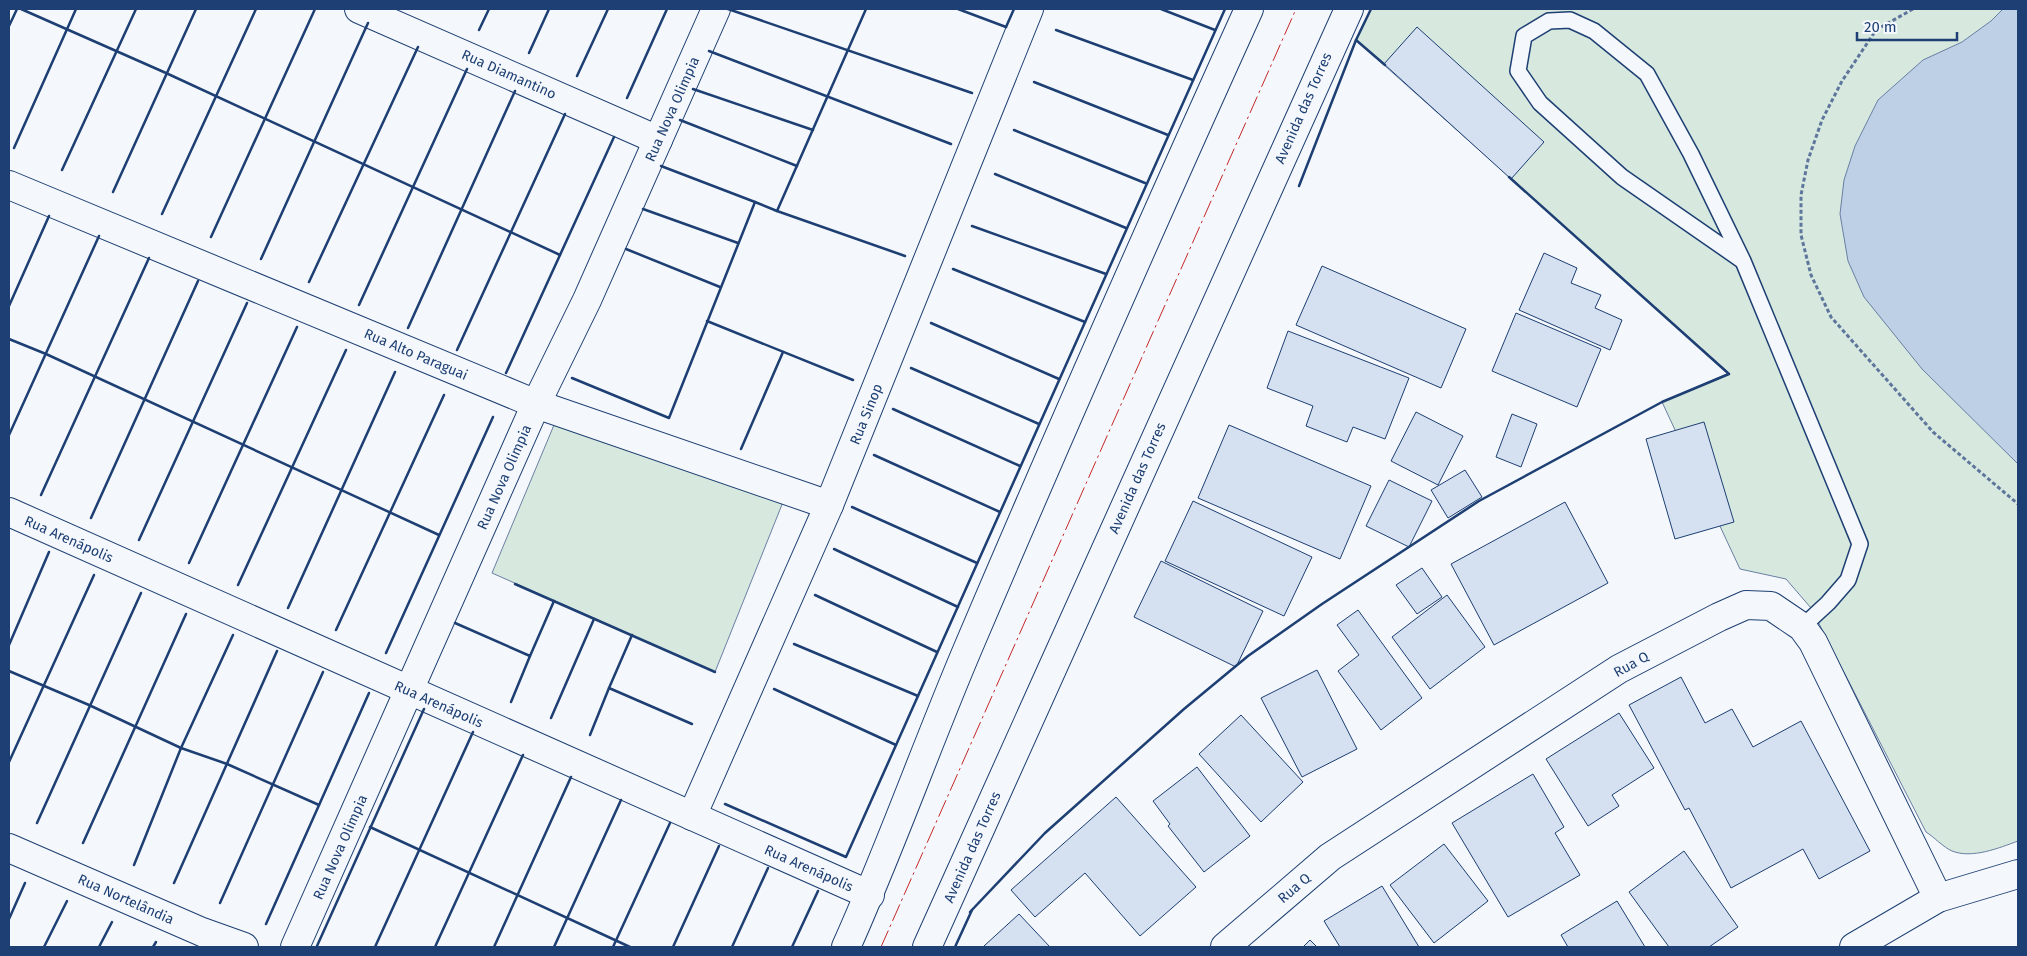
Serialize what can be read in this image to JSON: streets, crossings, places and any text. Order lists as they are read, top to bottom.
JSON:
{
  "streets": {
    "street": [
      "Rua Diamantino",
      "Avenida das Torres",
      "Rua Nova Olimpia",
      "Rua Alto Paraguai",
      "Rua Sinop",
      "Rua Arenápolis",
      "Rua Q",
      "Rua Nortelândia"
    ]
  },
  "crossings": [
    ["Rua Diamantino", "Rua Nova Olimpia"],
    ["Rua Nova Olimpia", "Rua Alto Paraguai"],
    ["Rua Nova Olimpia", "Rua Arenápolis"],
    ["Rua Alto Paraguai", "Rua Sinop"],
    ["Rua Sinop", "Rua Arenápolis"]
  ],
  "scale_bar": "20 m"
}
